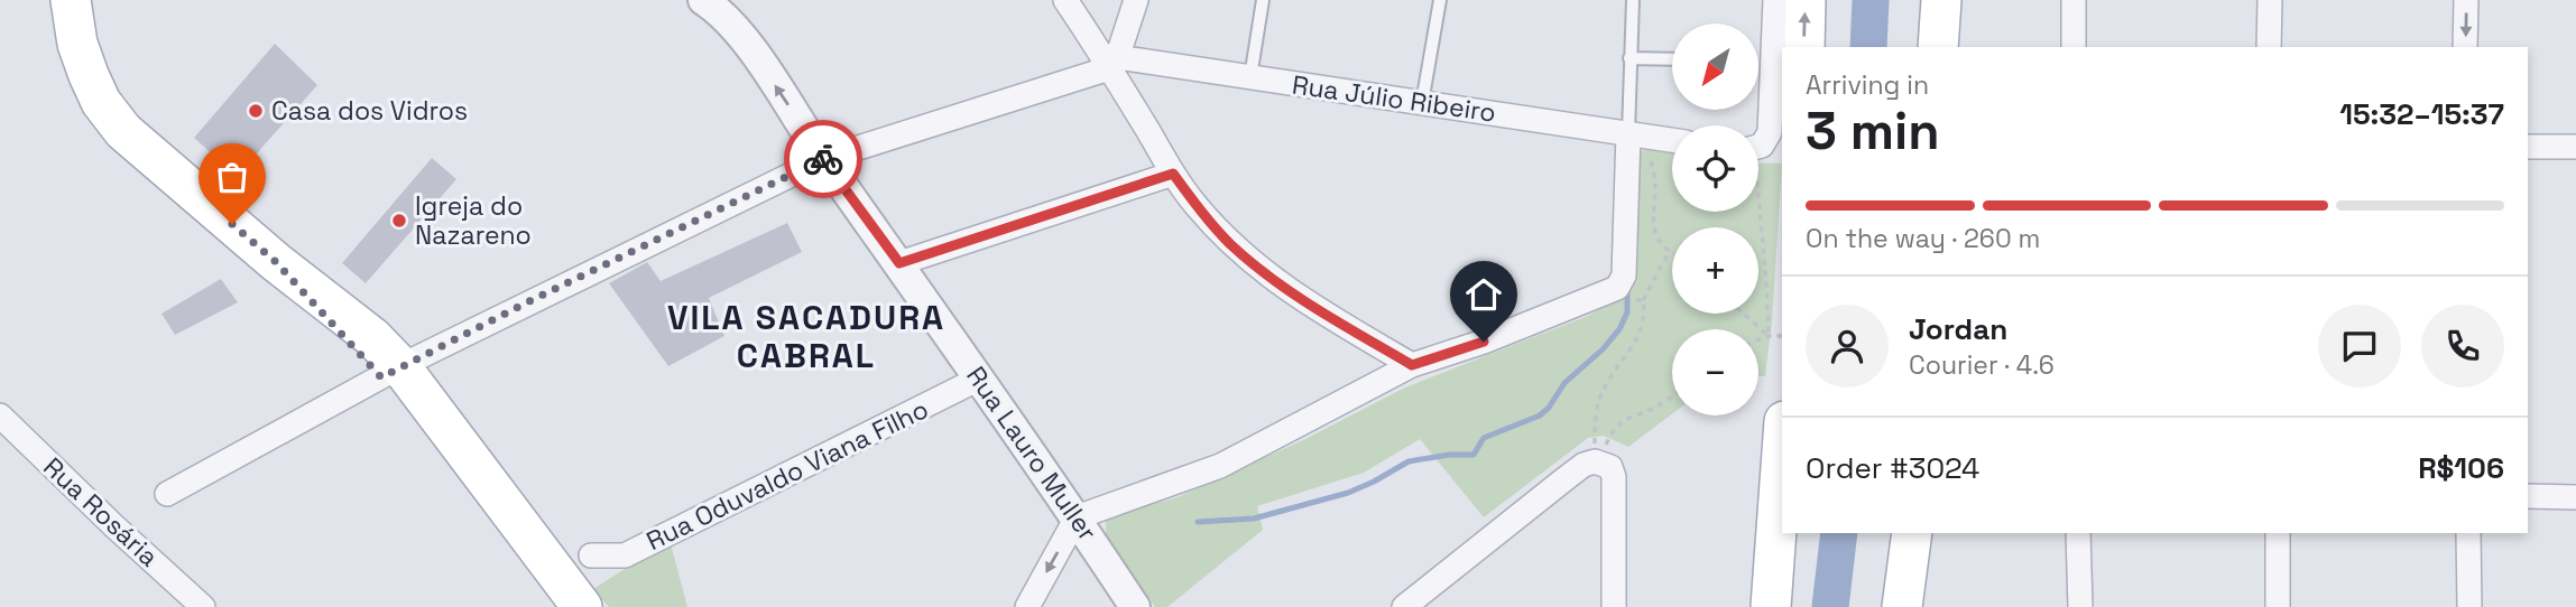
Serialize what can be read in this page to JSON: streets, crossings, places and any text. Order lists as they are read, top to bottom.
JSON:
{
  "streets": {
    "street": [
      "Rua Júlio Ribeiro",
      "Rua Lauro Muller",
      "Rua Oduvaldo Viana Filho",
      "Rua Rosária"
    ]
  },
  "crossings": [
    ["Rua Lauro Muller", "Rua Oduvaldo Viana Filho"]
  ],
  "districts": ["VILA SACADURA CABRAL"],
  "places": ["Casa dos Vidros", "Igreja do Nazareno"],
  "north": "bottom left",
  "page": {
    "map_buttons": ["+", "−"],
    "heading": ["3 min", "Arriving in", "15:32–15:37"],
    "panel": [
      "Jordan",
      "Courier · 4.6",
      "Order #3024",
      "R$106"
    ],
    "bar": "On the way · 260 m"
  }
}
